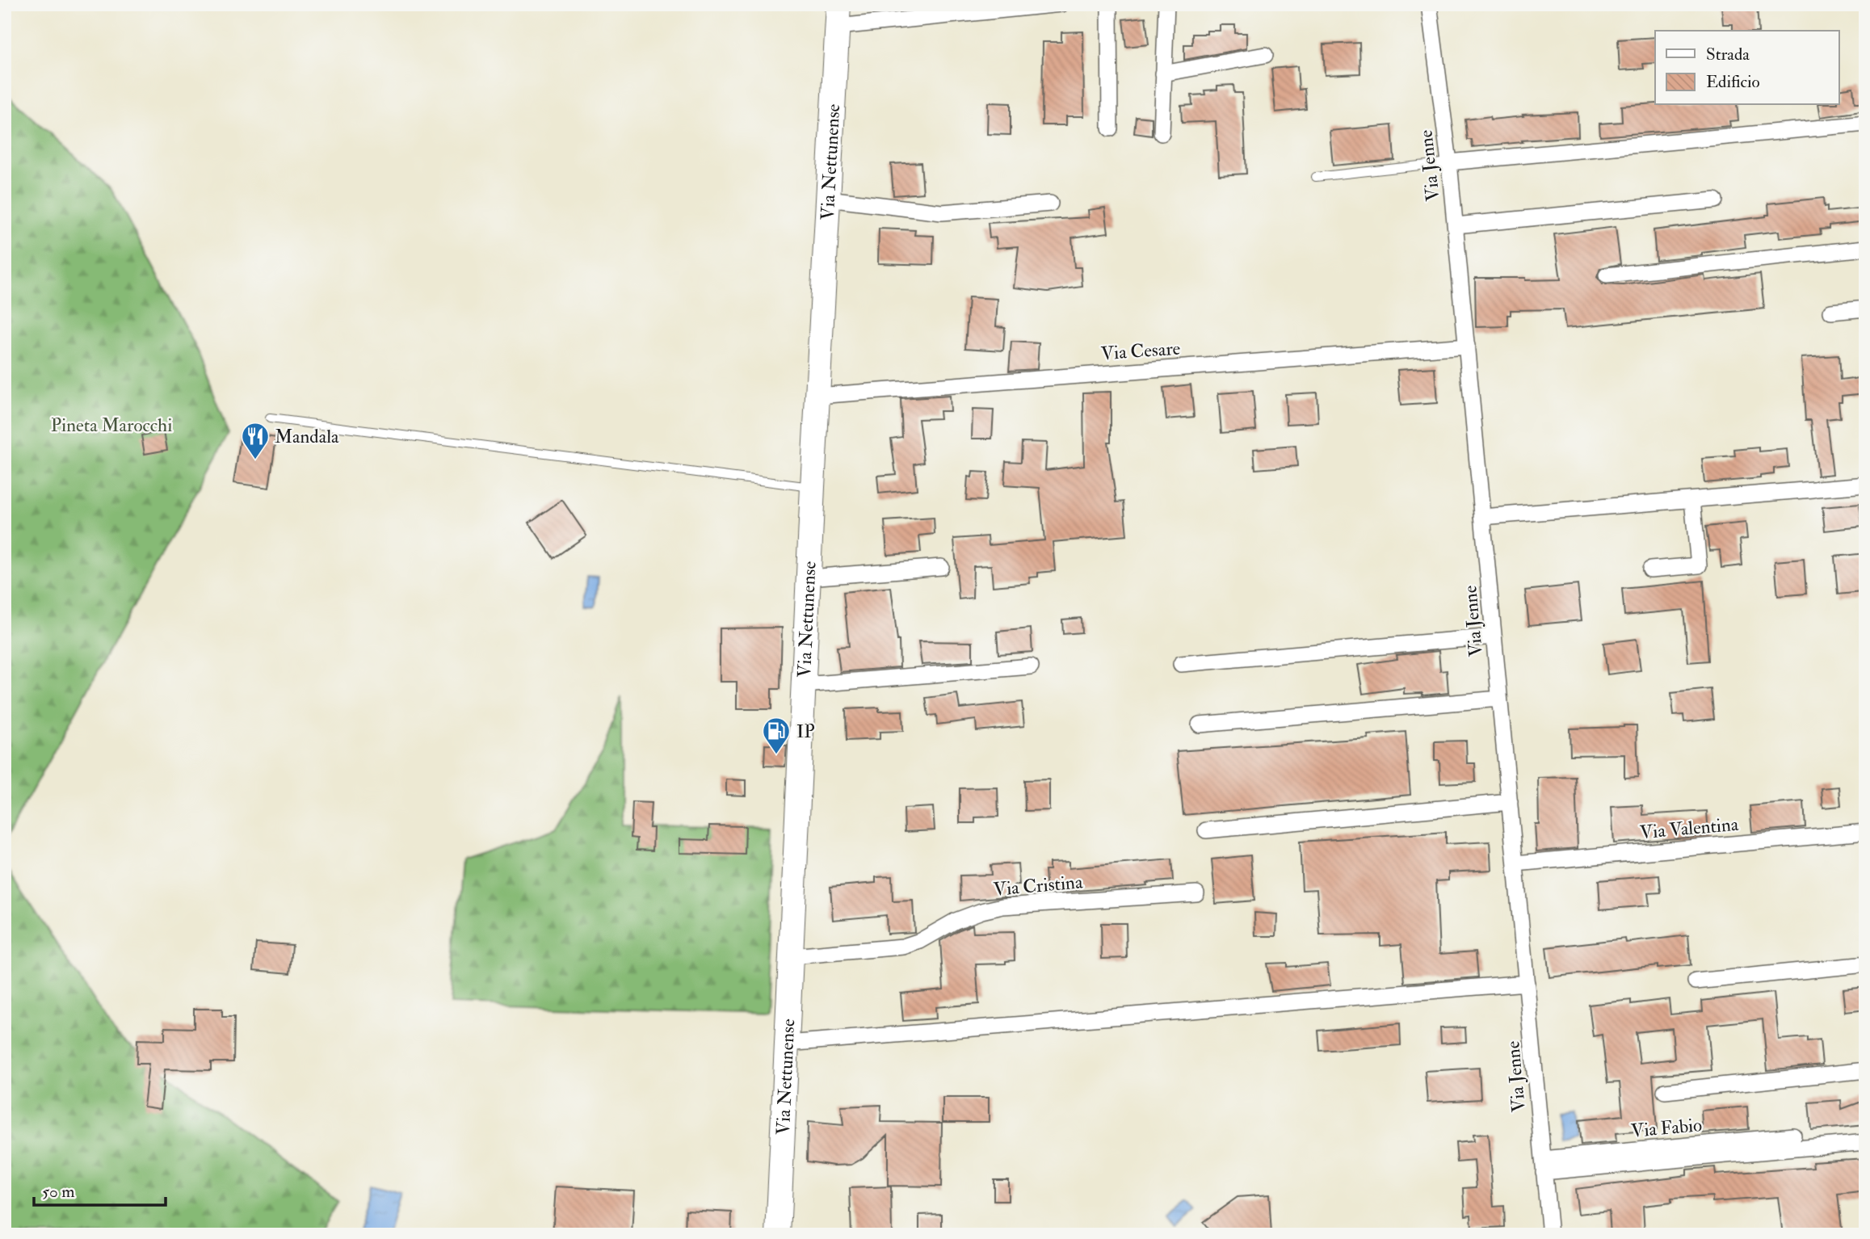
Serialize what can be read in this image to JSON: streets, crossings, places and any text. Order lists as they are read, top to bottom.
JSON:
{
  "streets": {
    "main road": ["Via Nettunense"],
    "street": [
      "Via Jenne",
      "Via Cesare",
      "Via Valentina",
      "Via Cristina",
      "Via Fabio"
    ]
  },
  "crossings": [
    ["Via Nettunense", "Via Cesare"],
    ["Via Nettunense", "Via Cristina"],
    ["Via Jenne", "Via Cesare"],
    ["Via Jenne", "Via Valentina"],
    ["Via Jenne", "Via Fabio"]
  ],
  "parks": ["Pineta Marocchi"],
  "places": {
    "restaurant": ["Mandala"],
    "fuel station": ["IP"]
  },
  "legend": ["Strada", "Edificio"],
  "scale_bar": "50 m"
}
